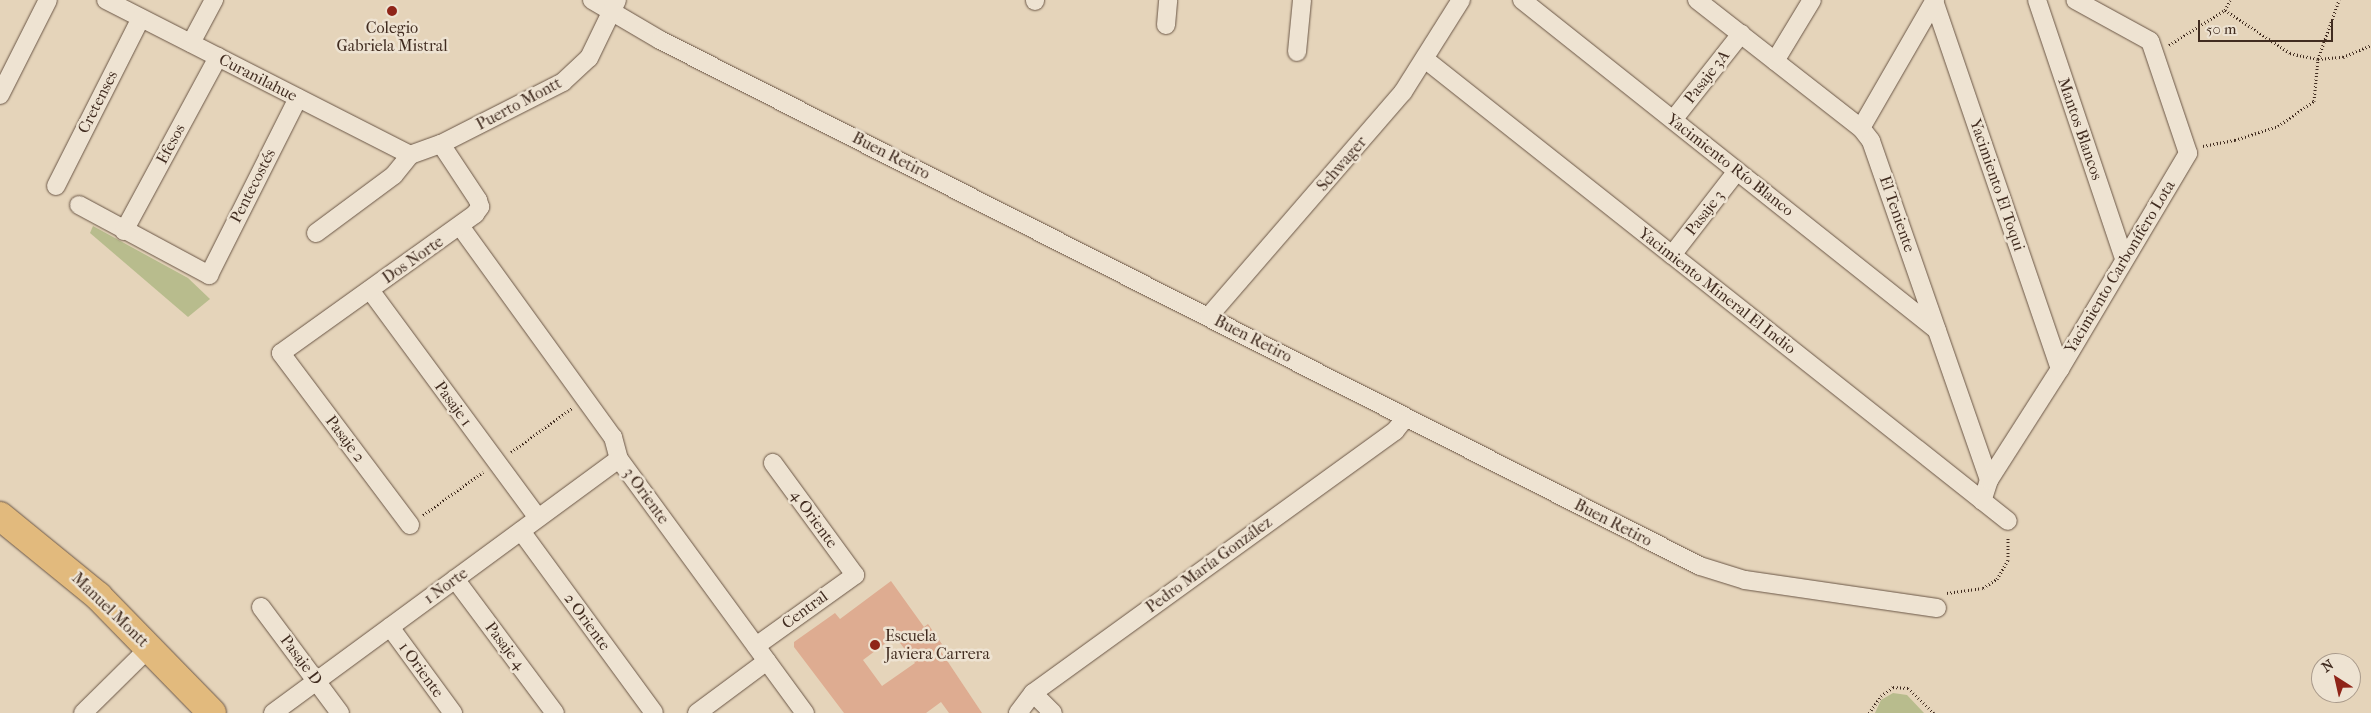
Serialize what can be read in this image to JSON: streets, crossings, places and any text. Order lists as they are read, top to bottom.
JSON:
{
  "streets": {
    "main road": ["Manuel Montt"],
    "street": [
      "Pasaje 3A",
      "Curanilahue",
      "Cretenses",
      "Puerto Montt",
      "Mantos Blancos",
      "Efesos",
      "Buen Retiro",
      "Schwager",
      "Yacimiento Río Blanco",
      "Yacimiento El Toqui",
      "Pentecostés",
      "Pasaje 3",
      "El Teniente",
      "Dos Norte",
      "Yacimiento Carbonífero Lota",
      "Yacimiento Mineral El Indio",
      "Pasaje 1",
      "Pasaje 2",
      "3 Oriente",
      "4 Oriente",
      "Pedro María González",
      "1 Norte",
      "Central",
      "2 Oriente",
      "Pasaje 4",
      "Pasaje D",
      "1 Oriente"
    ]
  },
  "crossings": [
    ["Pasaje 3A", "Yacimiento Río Blanco"],
    ["Pasaje 3A", "El Teniente"],
    ["Curanilahue", "Cretenses"],
    ["Curanilahue", "Puerto Montt"],
    ["Curanilahue", "Efesos"],
    ["Curanilahue", "Pentecostés"],
    ["Puerto Montt", "Buen Retiro"],
    ["Puerto Montt", "Dos Norte"],
    ["Mantos Blancos", "Yacimiento Carbonífero Lota"],
    ["Efesos", "Pentecostés"],
    ["Buen Retiro", "Schwager"],
    ["Buen Retiro", "Pedro María González"],
    ["Schwager", "Yacimiento Mineral El Indio"],
    ["Yacimiento Río Blanco", "Pasaje 3"],
    ["Yacimiento Río Blanco", "El Teniente"],
    ["Yacimiento El Toqui", "Yacimiento Carbonífero Lota"],
    ["Pasaje 3", "Yacimiento Mineral El Indio"],
    ["El Teniente", "Yacimiento Carbonífero Lota"],
    ["Dos Norte", "Pasaje 1"],
    ["Dos Norte", "Pasaje 2"],
    ["Dos Norte", "3 Oriente"],
    ["Pasaje 1", "1 Norte"],
    ["3 Oriente", "1 Norte"],
    ["3 Oriente", "Central"],
    ["4 Oriente", "Central"],
    ["1 Norte", "2 Oriente"],
    ["1 Norte", "Pasaje 4"],
    ["1 Norte", "Pasaje D"],
    ["1 Norte", "1 Oriente"]
  ],
  "places": ["Colegio Gabriela Mistral", "Escuela Javiera Carrera"],
  "scale_bar": "50 m",
  "north": "top left"
}
